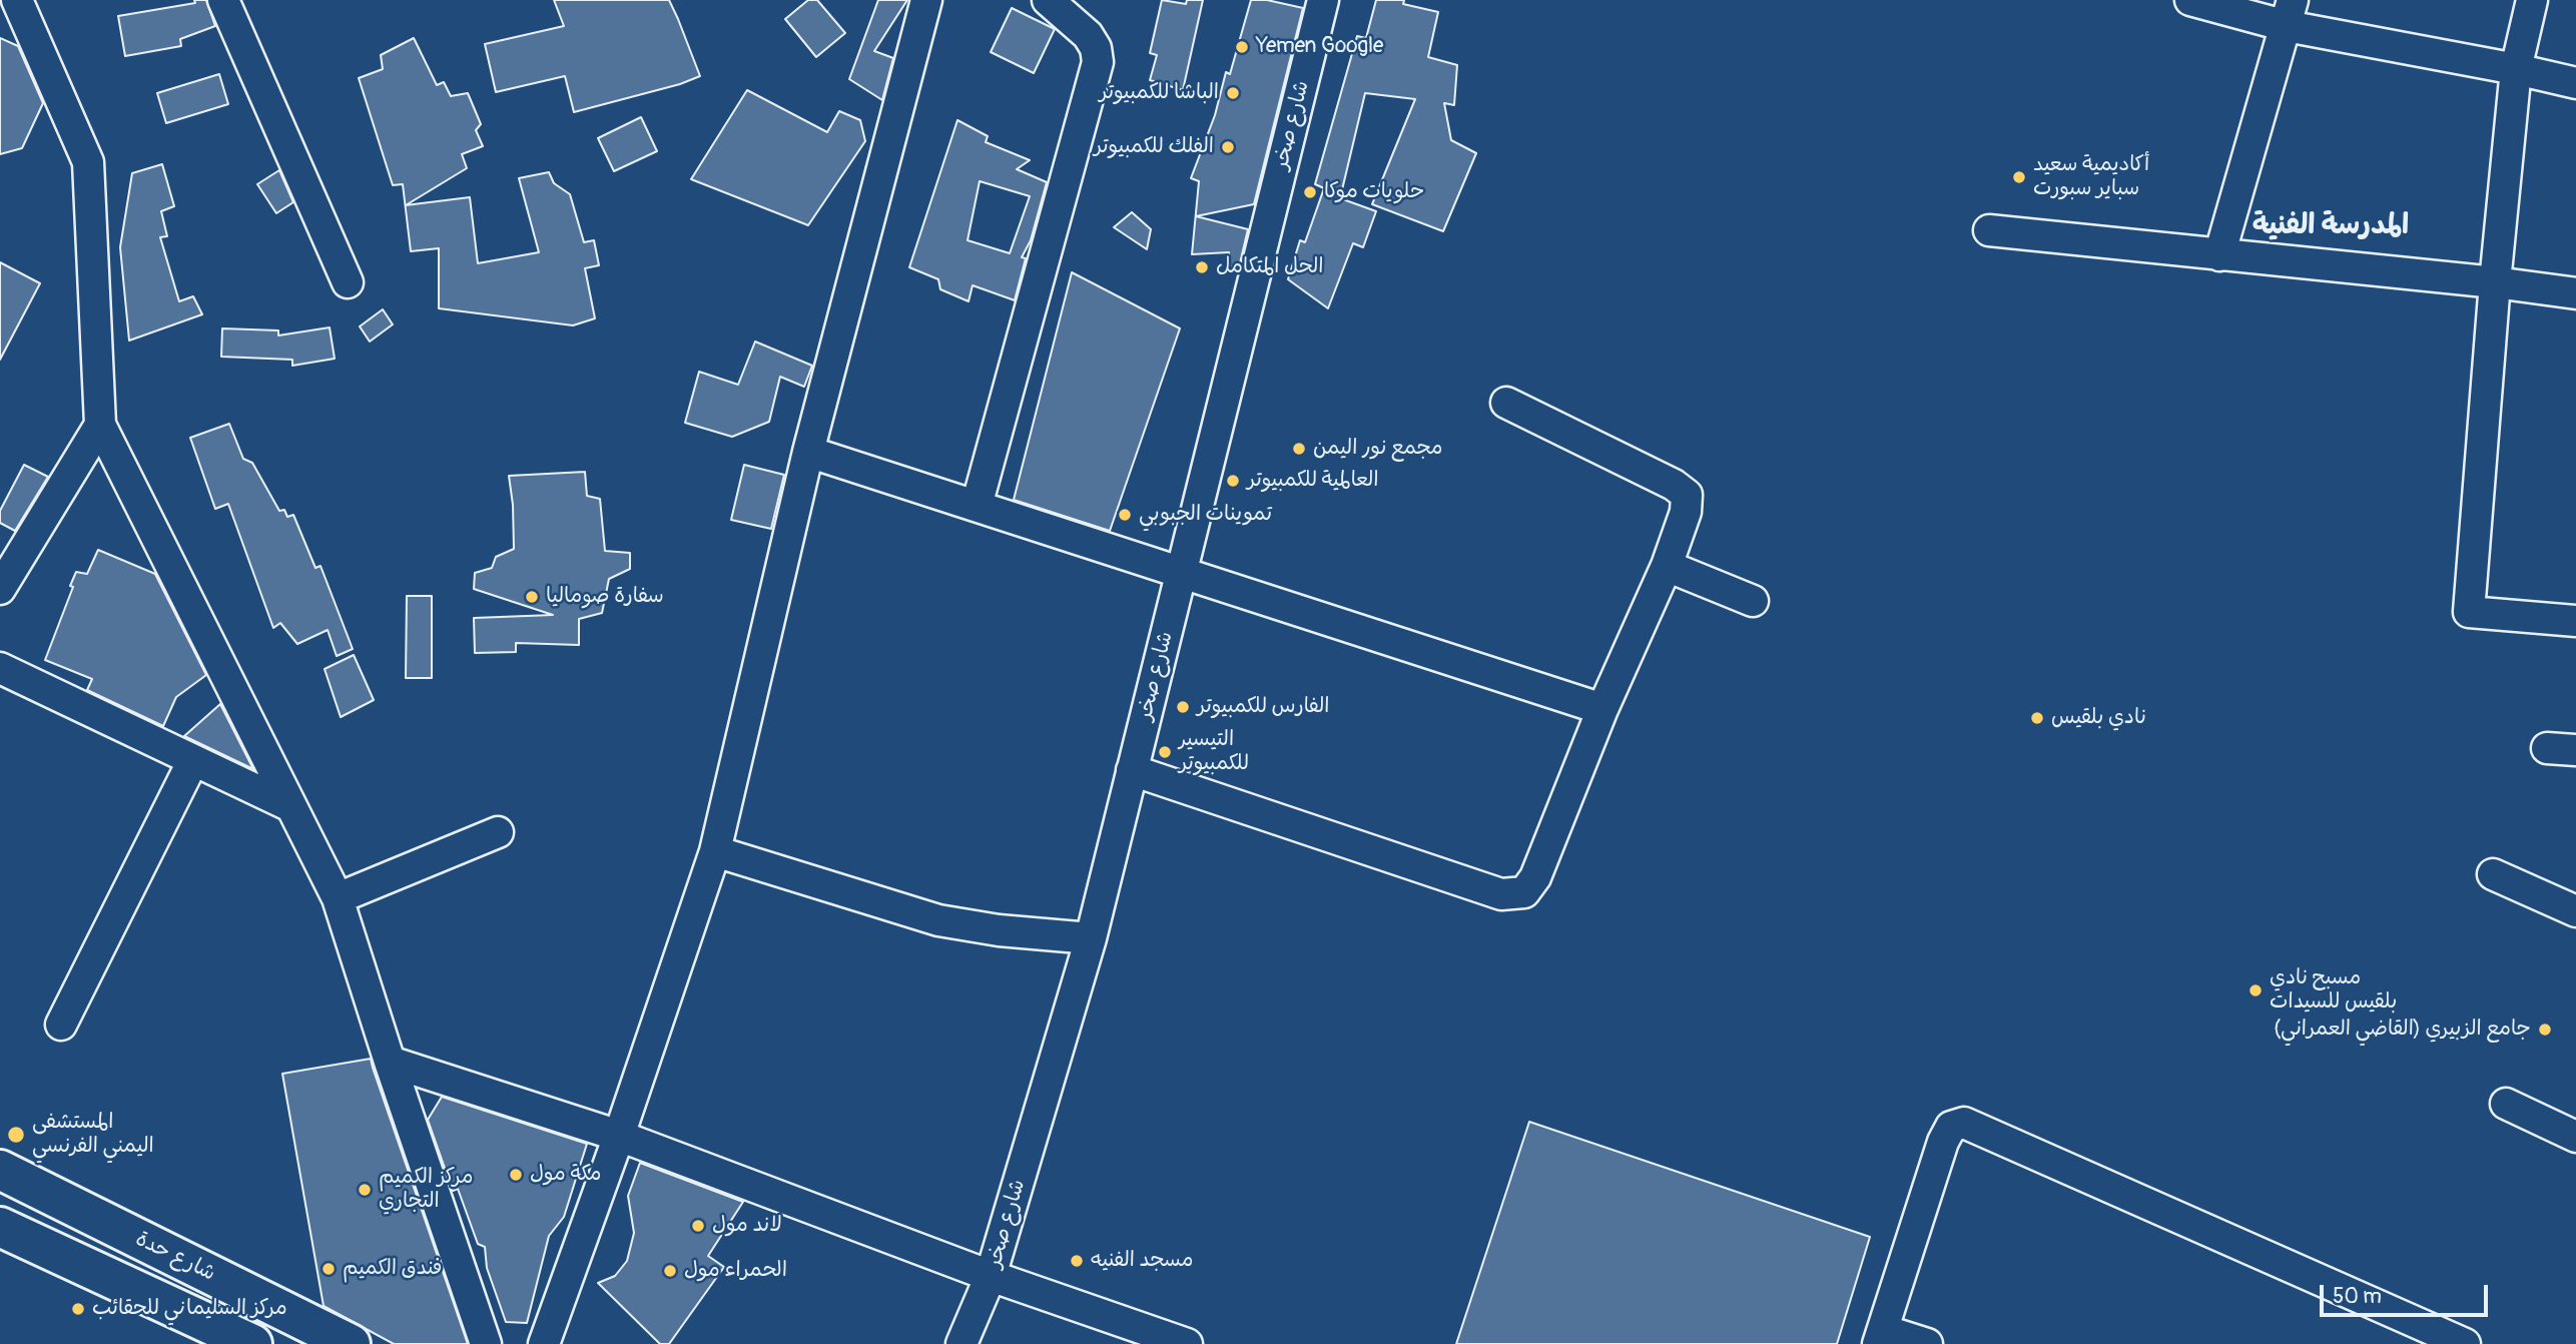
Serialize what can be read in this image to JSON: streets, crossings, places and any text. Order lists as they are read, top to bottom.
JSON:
{
  "streets": {
    "main road": ["شارع حدة"],
    "street": ["شارع صخر"]
  },
  "districts": ["المدرسة الفنية"],
  "places": [
    "Yemen Google",
    "الباشا للكمبيوتر",
    "الفلك للكمبيوتر",
    "أكاديمية سعيد سباير سبورت",
    "حلويات موكا",
    "الحل المتكامل",
    "مجمع نور اليمن",
    "العالمية للكمبيوتر",
    "تموينات الجبوبي",
    "سفارة صوماليا",
    "الفارس للكمبيوتر",
    "نادي بلقيس",
    "التيسير للكمبيوتر",
    "مسبح نادي بلقيس للسيدات",
    "جامع الزبيري (القاضي العمراني)",
    "المستشفى اليمني الفرنسي",
    "مكة مول",
    "مركز الكميم التجاري",
    "لاند مول",
    "مسجد الفنيه",
    "فندق الكميم",
    "الحمراء مول",
    "مركز السليماني للحقائب"
  ],
  "scale_bar": "50 m"
}
